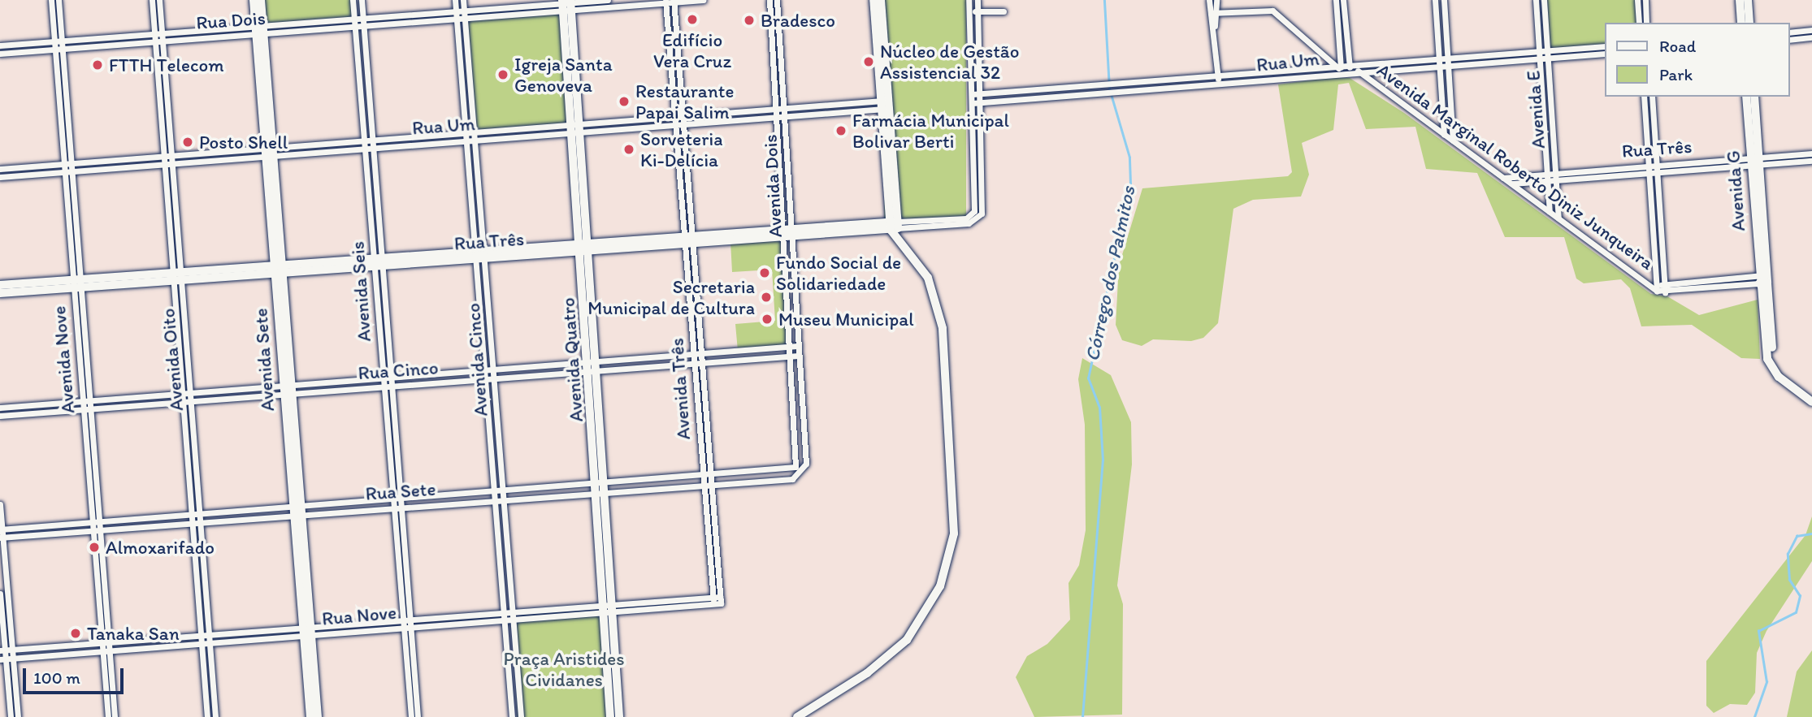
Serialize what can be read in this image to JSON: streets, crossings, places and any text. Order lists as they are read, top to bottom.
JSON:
{
  "streets": {
    "street": [
      "Rua Dois",
      "Rua Um",
      "Avenida E",
      "Rua Três",
      "Avenida Marginal Roberto Diniz Junqueira",
      "Avenida Dois",
      "Avenida G",
      "Avenida Seis",
      "Avenida Nove",
      "Avenida Oito",
      "Avenida Sete",
      "Avenida Cinco",
      "Avenida Quatro",
      "Rua Cinco",
      "Avenida Três",
      "Rua Sete",
      "Rua Nove"
    ]
  },
  "crossings": [
    ["Rua Dois", "Avenida Seis"],
    ["Rua Dois", "Avenida Nove"],
    ["Rua Dois", "Avenida Oito"],
    ["Rua Dois", "Avenida Sete"],
    ["Rua Dois", "Avenida Cinco"],
    ["Rua Dois", "Avenida Quatro"],
    ["Rua Dois", "Avenida Três"],
    ["Rua Um", "Avenida E"],
    ["Rua Um", "Avenida Marginal Roberto Diniz Junqueira"],
    ["Rua Um", "Avenida Dois"],
    ["Rua Um", "Avenida Seis"],
    ["Rua Um", "Avenida Nove"],
    ["Rua Um", "Avenida Oito"],
    ["Rua Um", "Avenida Sete"],
    ["Rua Um", "Avenida Cinco"],
    ["Rua Um", "Avenida Quatro"],
    ["Rua Um", "Avenida Três"],
    ["Avenida E", "Rua Três"],
    ["Avenida E", "Avenida Marginal Roberto Diniz Junqueira"],
    ["Rua Três", "Avenida Marginal Roberto Diniz Junqueira"],
    ["Rua Três", "Avenida Dois"],
    ["Rua Três", "Avenida G"],
    ["Rua Três", "Avenida Seis"],
    ["Rua Três", "Avenida Nove"],
    ["Rua Três", "Avenida Oito"],
    ["Rua Três", "Avenida Sete"],
    ["Rua Três", "Avenida Cinco"],
    ["Rua Três", "Avenida Quatro"],
    ["Rua Três", "Avenida Três"],
    ["Avenida Dois", "Rua Cinco"],
    ["Avenida Dois", "Rua Sete"],
    ["Avenida Seis", "Rua Cinco"],
    ["Avenida Seis", "Rua Sete"],
    ["Avenida Seis", "Rua Nove"],
    ["Avenida Nove", "Rua Cinco"],
    ["Avenida Nove", "Rua Sete"],
    ["Avenida Nove", "Rua Nove"],
    ["Avenida Oito", "Rua Cinco"],
    ["Avenida Oito", "Rua Sete"],
    ["Avenida Oito", "Rua Nove"],
    ["Avenida Sete", "Rua Cinco"],
    ["Avenida Sete", "Rua Sete"],
    ["Avenida Sete", "Rua Nove"],
    ["Avenida Cinco", "Rua Cinco"],
    ["Avenida Cinco", "Rua Sete"],
    ["Avenida Cinco", "Rua Nove"],
    ["Avenida Quatro", "Rua Cinco"],
    ["Avenida Quatro", "Rua Sete"],
    ["Avenida Quatro", "Rua Nove"],
    ["Rua Cinco", "Avenida Três"],
    ["Avenida Três", "Rua Sete"],
    ["Avenida Três", "Rua Nove"]
  ],
  "water": ["Córrego dos Palmitos"],
  "parks": ["Praça Aristides Cividanes"],
  "places": [
    "Edifício Vera Cruz",
    "Bradesco",
    "Núcleo de Gestão Assistencial 32",
    "FTTH Telecom",
    "Igreja Santa Genoveva",
    "Restaurante Papai Salim",
    "Farmácia Municipal Bolivar Berti",
    "Posto Shell",
    "Sorveteria Ki-Delícia",
    "Fundo Social de Solidariedade",
    "Secretaria Municipal de Cultura",
    "Museu Municipal",
    "Almoxarifado",
    "Tanaka San"
  ],
  "legend": ["Road", "Park"],
  "scale_bar": "100 m"
}
